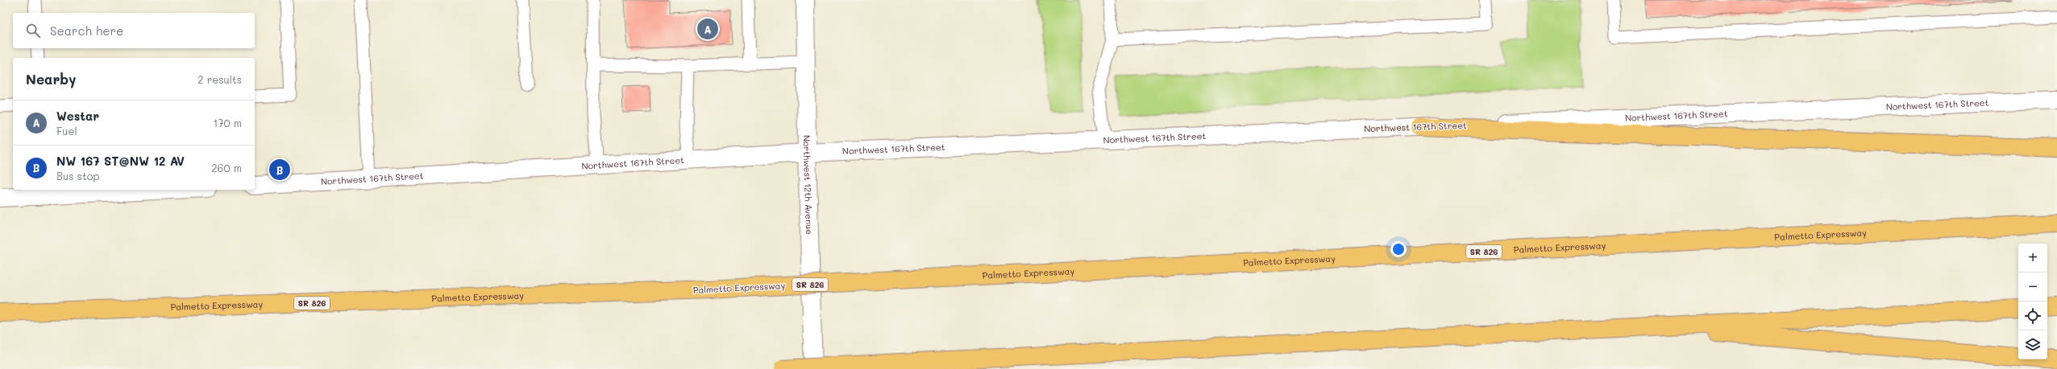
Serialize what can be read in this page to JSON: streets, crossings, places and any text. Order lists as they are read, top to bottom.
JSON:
{
  "streets": {
    "highway": ["Palmetto Expressway", "SR 826"],
    "street": ["Northwest 167th Street", "Northwest 12th Avenue"]
  },
  "crossings": [
    ["Northwest 167th Street", "Northwest 12th Avenue"]
  ],
  "page": {
    "search": "Search here",
    "pins": ["A", "B"],
    "heading": ["Nearby", "2 results"],
    "list": [
      {
        "mark": "A",
        "name": "Westar",
        "note": "Fuel",
        "value": "170 m"
      },
      {
        "mark": "B",
        "name": "NW 167 ST@NW 12 AV",
        "note": "Bus stop",
        "value": "260 m"
      }
    ],
    "map_buttons": ["+", "−"]
  }
}
